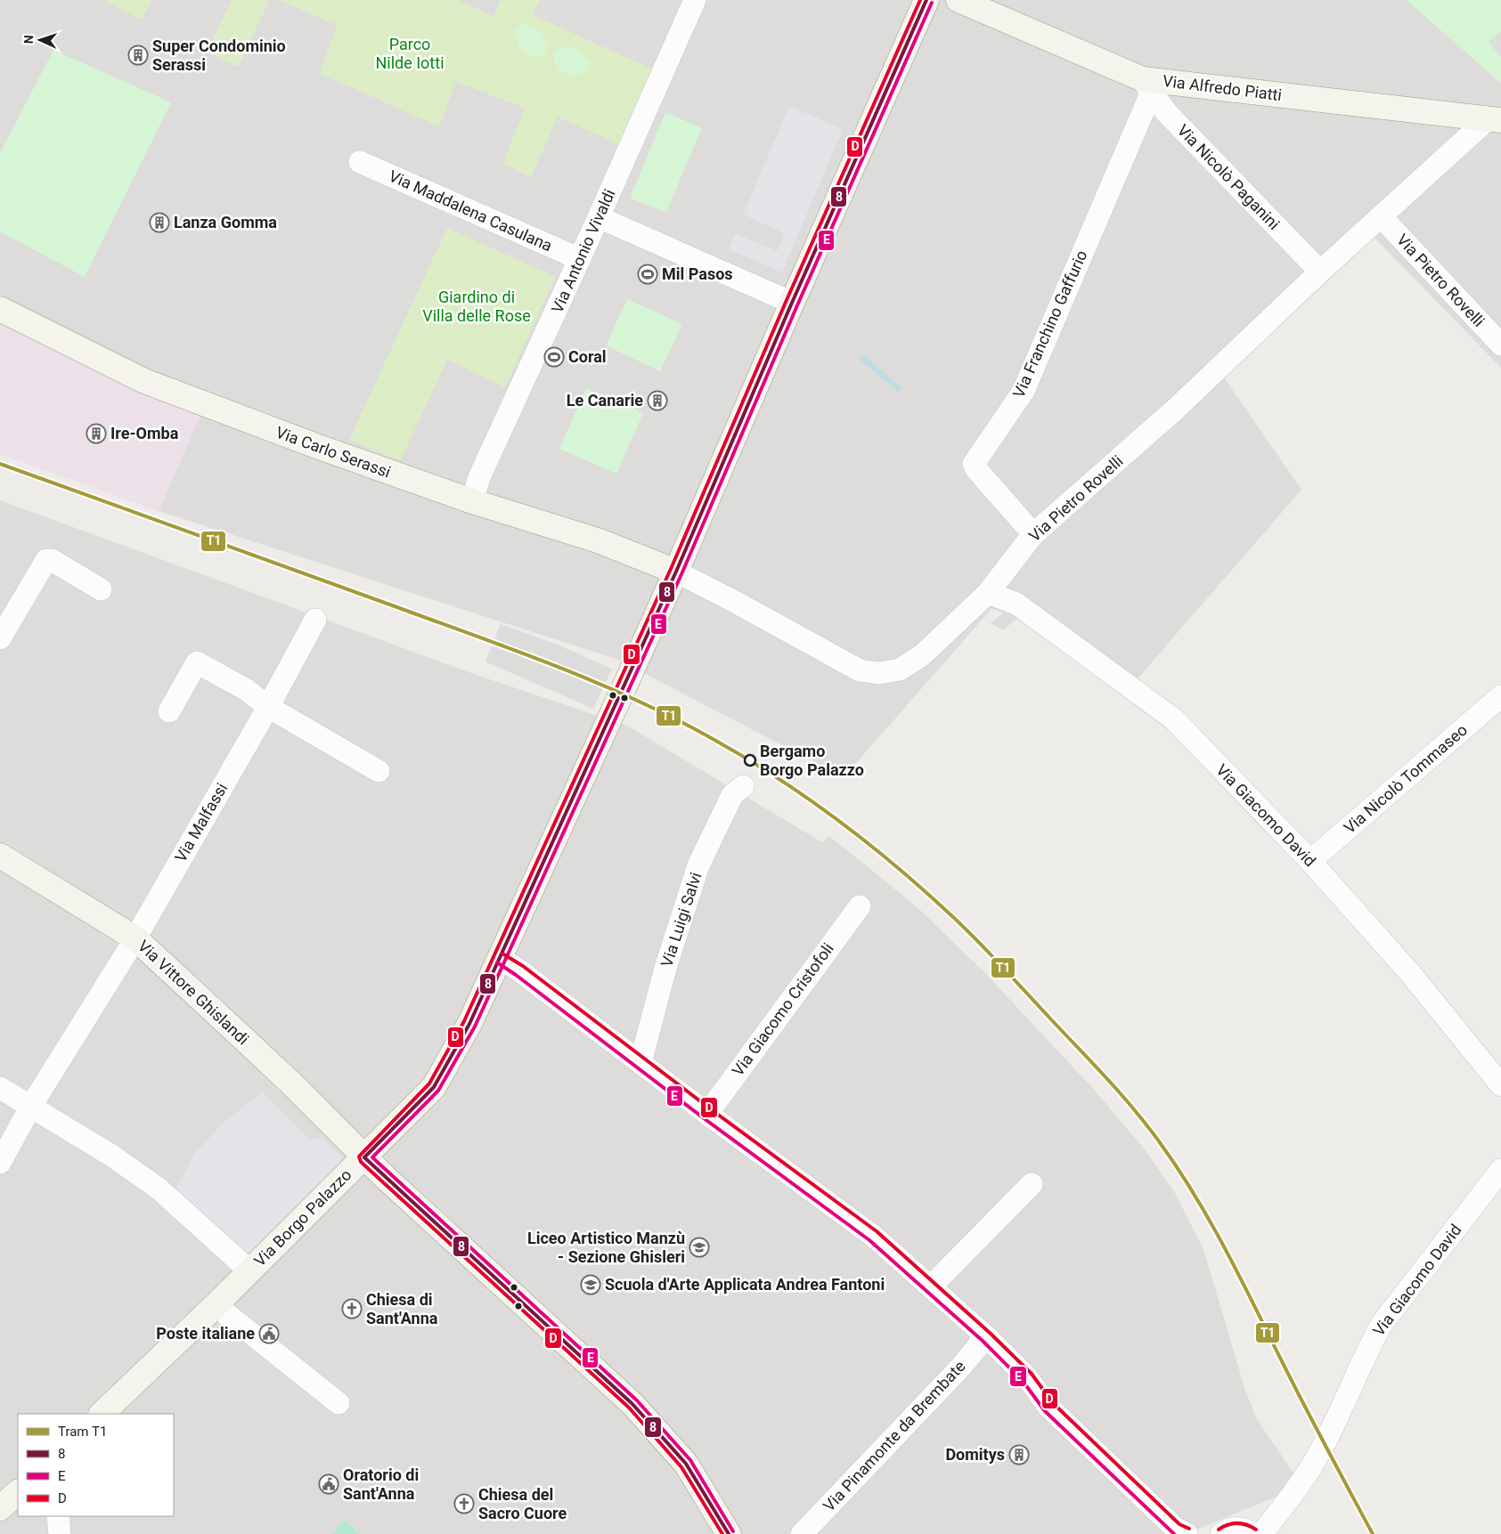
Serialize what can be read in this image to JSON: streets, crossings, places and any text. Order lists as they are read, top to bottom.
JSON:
{
  "streets": {
    "street": [
      "Via Alfredo Piatti",
      "Via Nicolò Paganini",
      "Via Maddalena Casulana",
      "Via Antonio Vivaldi",
      "Via Pietro Rovelli",
      "Via Franchino Gaffurio",
      "Via Carlo Serassi",
      "Via Nicolò Tommaseo",
      "Via Giacomo David",
      "Via Malfassi",
      "Via Luigi Salvi",
      "Via Vittore Ghislandi",
      "Via Giacomo Cristofoli",
      "Via Borgo Palazzo",
      "Via Pinamonte da Brembate"
    ]
  },
  "crossings": [
    ["Via Alfredo Piatti", "Via Nicolò Paganini"],
    ["Via Alfredo Piatti", "Via Pietro Rovelli"],
    ["Via Alfredo Piatti", "Via Franchino Gaffurio"],
    ["Via Nicolò Paganini", "Via Pietro Rovelli"],
    ["Via Nicolò Paganini", "Via Franchino Gaffurio"],
    ["Via Maddalena Casulana", "Via Antonio Vivaldi"],
    ["Via Antonio Vivaldi", "Via Carlo Serassi"],
    ["Via Pietro Rovelli", "Via Franchino Gaffurio"],
    ["Via Pietro Rovelli", "Via Carlo Serassi"],
    ["Via Pietro Rovelli", "Via Giacomo David"],
    ["Via Pietro Rovelli", "Via Borgo Palazzo"],
    ["Via Carlo Serassi", "Via Borgo Palazzo"],
    ["Via Nicolò Tommaseo", "Via Giacomo David"],
    ["Via Malfassi", "Via Vittore Ghislandi"],
    ["Via Vittore Ghislandi", "Via Borgo Palazzo"]
  ],
  "parks": ["Parco Nilde Iotti", "Giardino di Villa delle Rose"],
  "places": {
    "building": [
      "Super Condominio Serassi",
      "Lanza Gomma",
      "Le Canarie",
      "Ire-Omba",
      "Domitys"
    ],
    "sports": ["Mil Pasos", "Coral"],
    "other": ["Bergamo Borgo Palazzo"],
    "school or university": ["Liceo Artistico Manzù - Sezione Ghisleri", "Scuola d'Arte Applicata Andrea Fantoni"],
    "church": ["Chiesa di Sant'Anna", "Chiesa del Sacro Cuore"],
    "public building": ["Poste italiane", "Oratorio di Sant'Anna"]
  },
  "lines": [
    "transit line 8",
    "transit line D",
    "transit line E",
    "tram line T1"
  ],
  "legend": [
    "Tram T1",
    "8",
    "E",
    "D"
  ],
  "north": "left"
}
